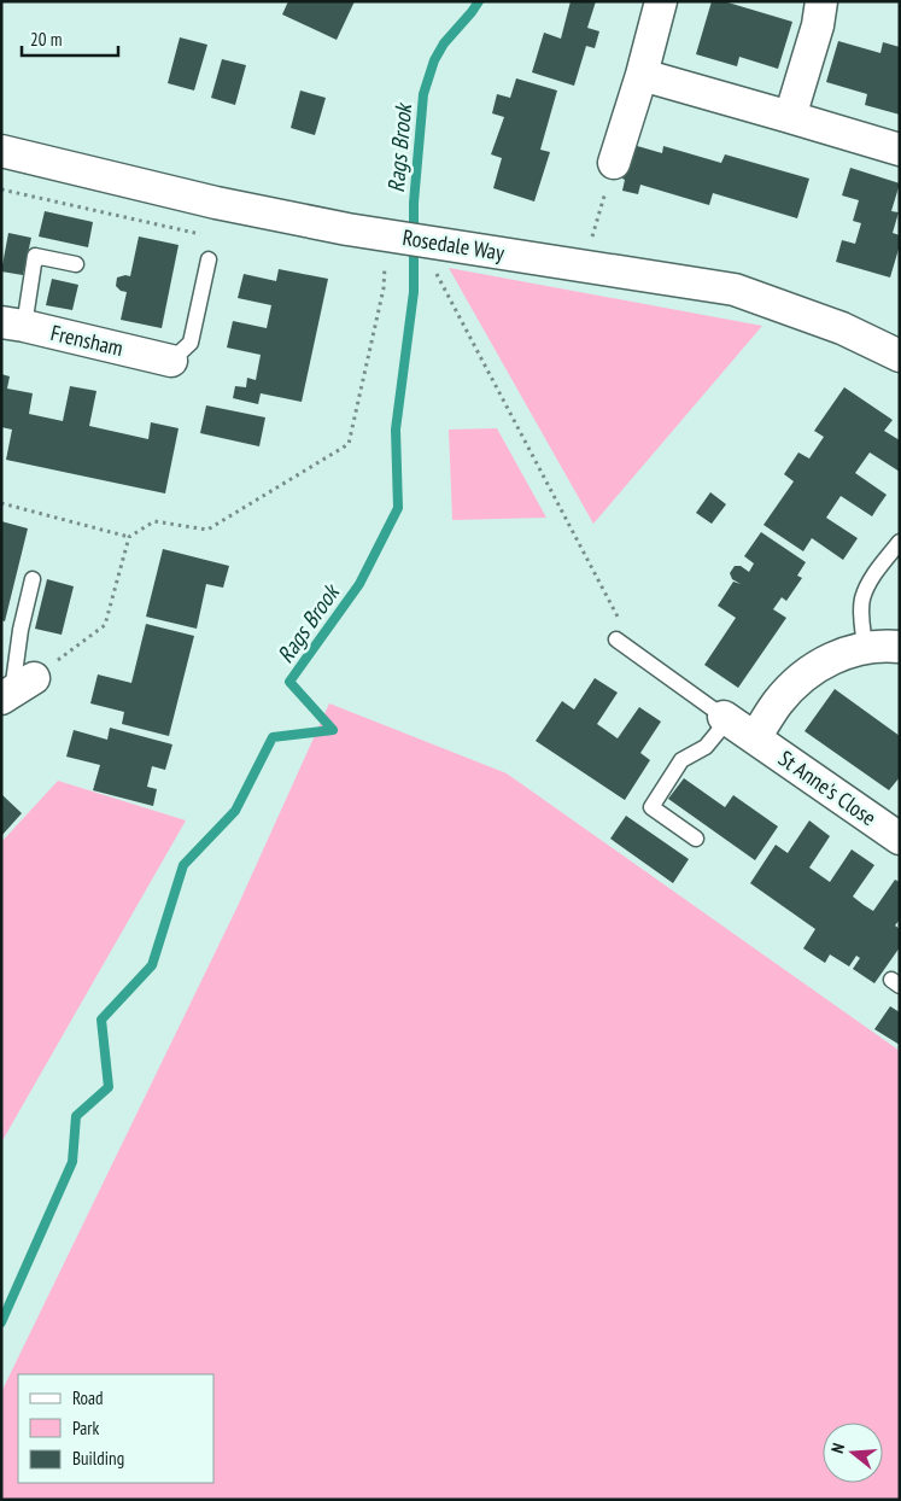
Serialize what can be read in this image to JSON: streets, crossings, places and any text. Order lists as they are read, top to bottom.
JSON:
{
  "streets": {
    "street": ["Rosedale Way", "Frensham", "St Anne's Close"]
  },
  "water": ["Rags Brook"],
  "legend": ["Road", "Park", "Building"],
  "scale_bar": "20 m",
  "north": "left"
}
